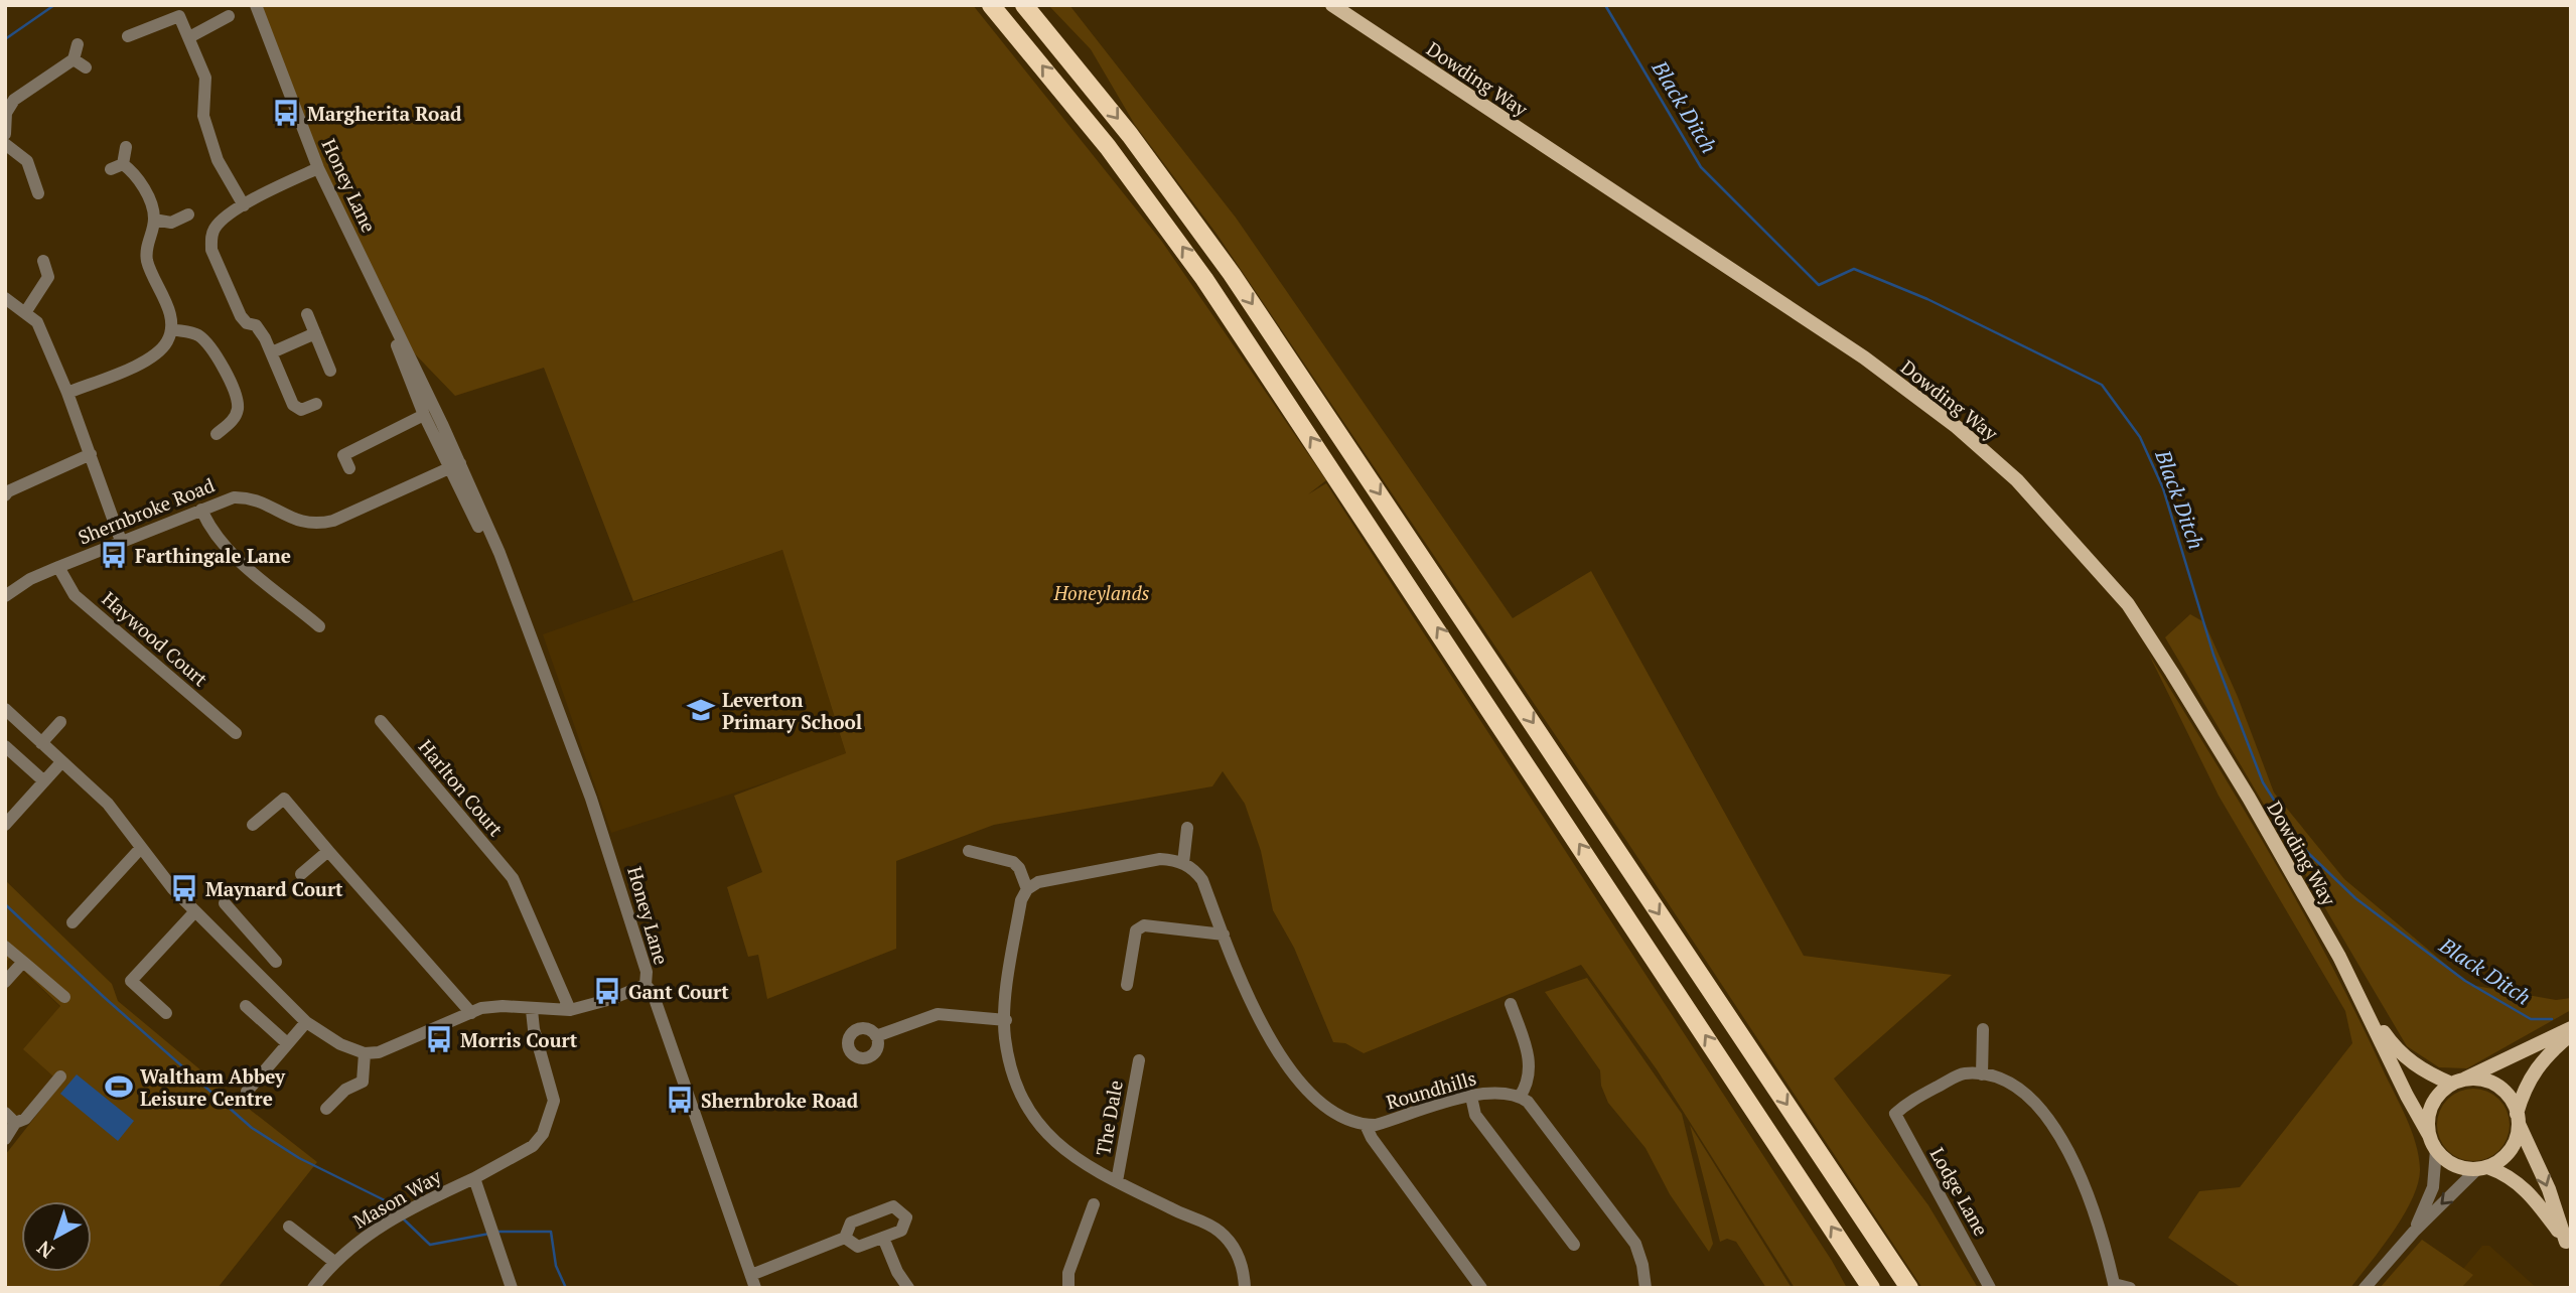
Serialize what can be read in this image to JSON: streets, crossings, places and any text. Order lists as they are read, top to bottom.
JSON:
{
  "streets": {
    "main road": ["Dowding Way"],
    "street": [
      "Honey Lane",
      "Shernbroke Road",
      "Haywood Court",
      "Harlton Court",
      "Roundhills",
      "The Dale",
      "Lodge Lane",
      "Mason Way"
    ]
  },
  "crossings": [
    ["Honey Lane", "Shernbroke Road"],
    ["Shernbroke Road", "Haywood Court"]
  ],
  "water": ["Black Ditch"],
  "parks": ["Honeylands"],
  "places": {
    "bus stop": [
      "Margherita Road",
      "Farthingale Lane",
      "Maynard Court",
      "Gant Court",
      "Morris Court",
      "Shernbroke Road"
    ],
    "school or university": ["Leverton Primary School"],
    "sports": ["Waltham Abbey Leisure Centre"]
  },
  "north": "bottom left"
}
